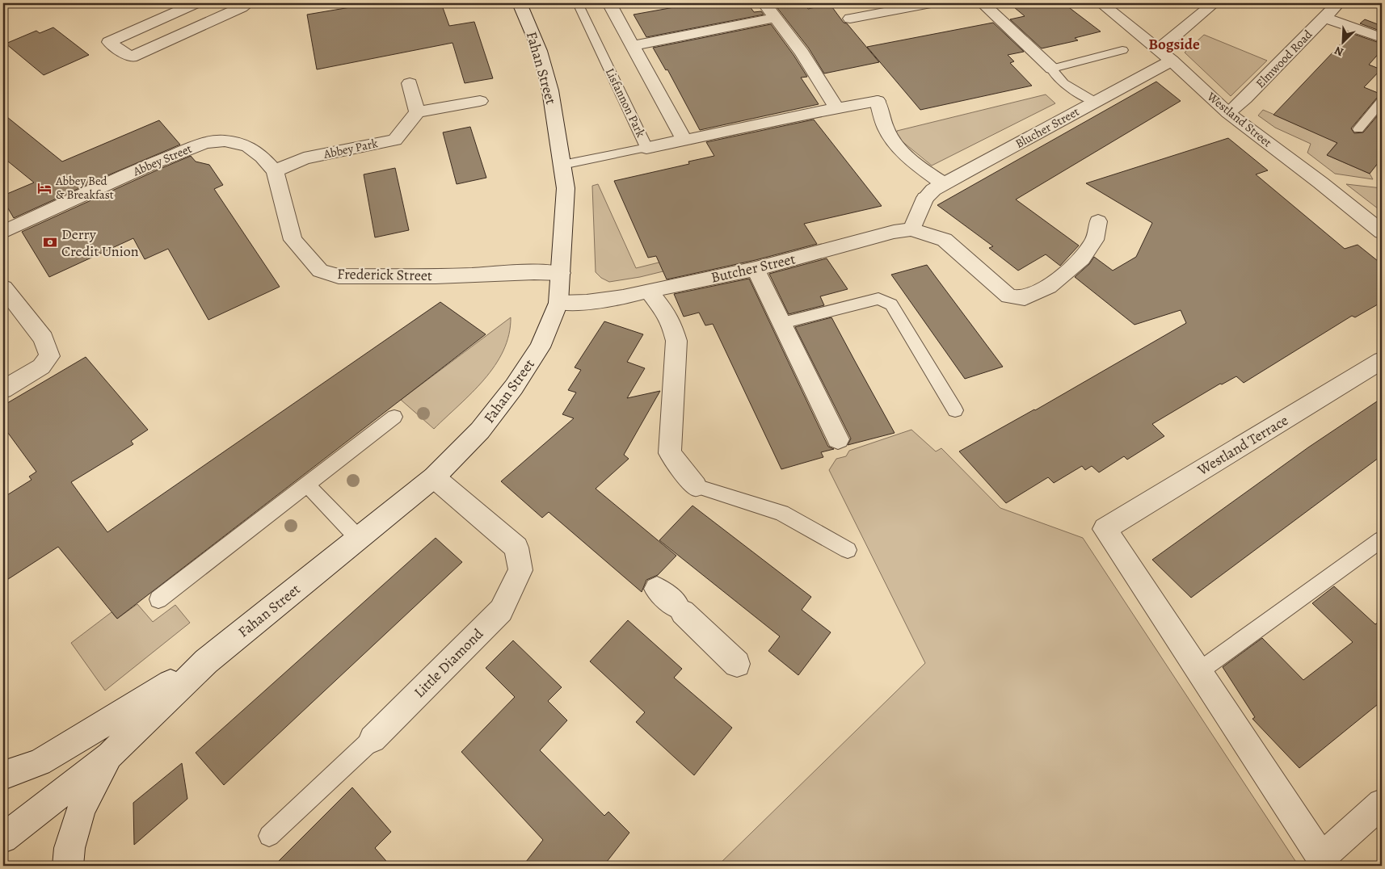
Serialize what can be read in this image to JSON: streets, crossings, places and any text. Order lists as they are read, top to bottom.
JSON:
{
  "streets": {
    "street": [
      "Elmwood Road",
      "Fahan Street",
      "Westland Street",
      "Blucher Street",
      "Abbey Park",
      "Abbey Street",
      "Butcher Street",
      "Frederick Street",
      "Westland Terrace",
      "Little Diamond"
    ],
    "lane": ["Lisfannon Park"]
  },
  "crossings": [
    ["Elmwood Road", "Westland Street"],
    ["Fahan Street", "Lisfannon Park"],
    ["Fahan Street", "Butcher Street"],
    ["Fahan Street", "Frederick Street"],
    ["Fahan Street", "Little Diamond"],
    ["Westland Street", "Blucher Street"],
    ["Blucher Street", "Butcher Street"],
    ["Abbey Park", "Abbey Street"],
    ["Abbey Park", "Frederick Street"],
    ["Abbey Street", "Frederick Street"]
  ],
  "districts": ["Bogside"],
  "places": {
    "hotel": ["Abbey Bed & Breakfast"],
    "bank": ["Derry Credit Union"]
  },
  "north": "bottom left"
}
